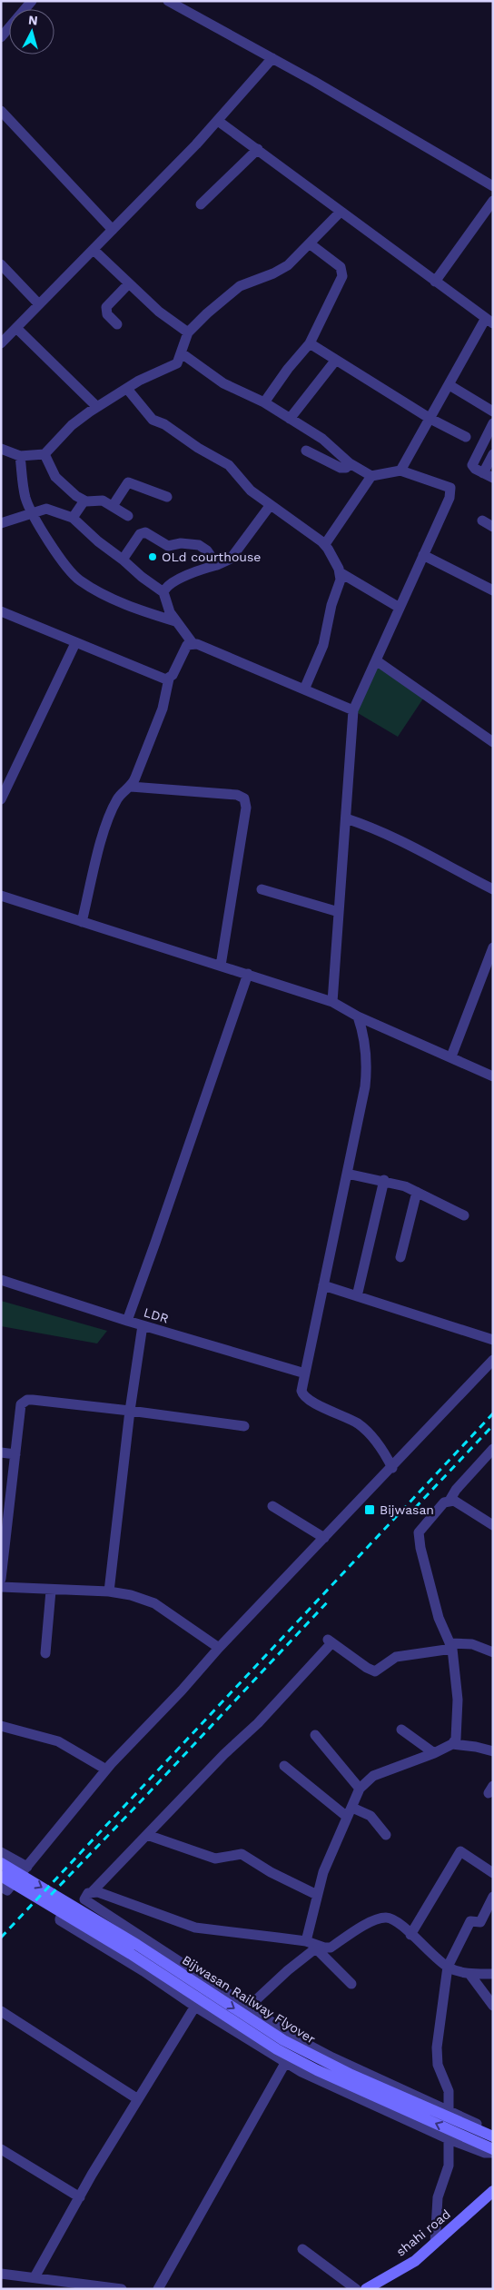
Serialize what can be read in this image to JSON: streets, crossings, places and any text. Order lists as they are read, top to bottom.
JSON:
{
  "streets": {
    "main road": ["Bijwasan Railway Flyover", "shahi road"],
    "street": ["LDR"]
  },
  "places": {
    "other": ["OLd courthouse"],
    "transit": ["Bijwasan"]
  },
  "north": "top"
}
